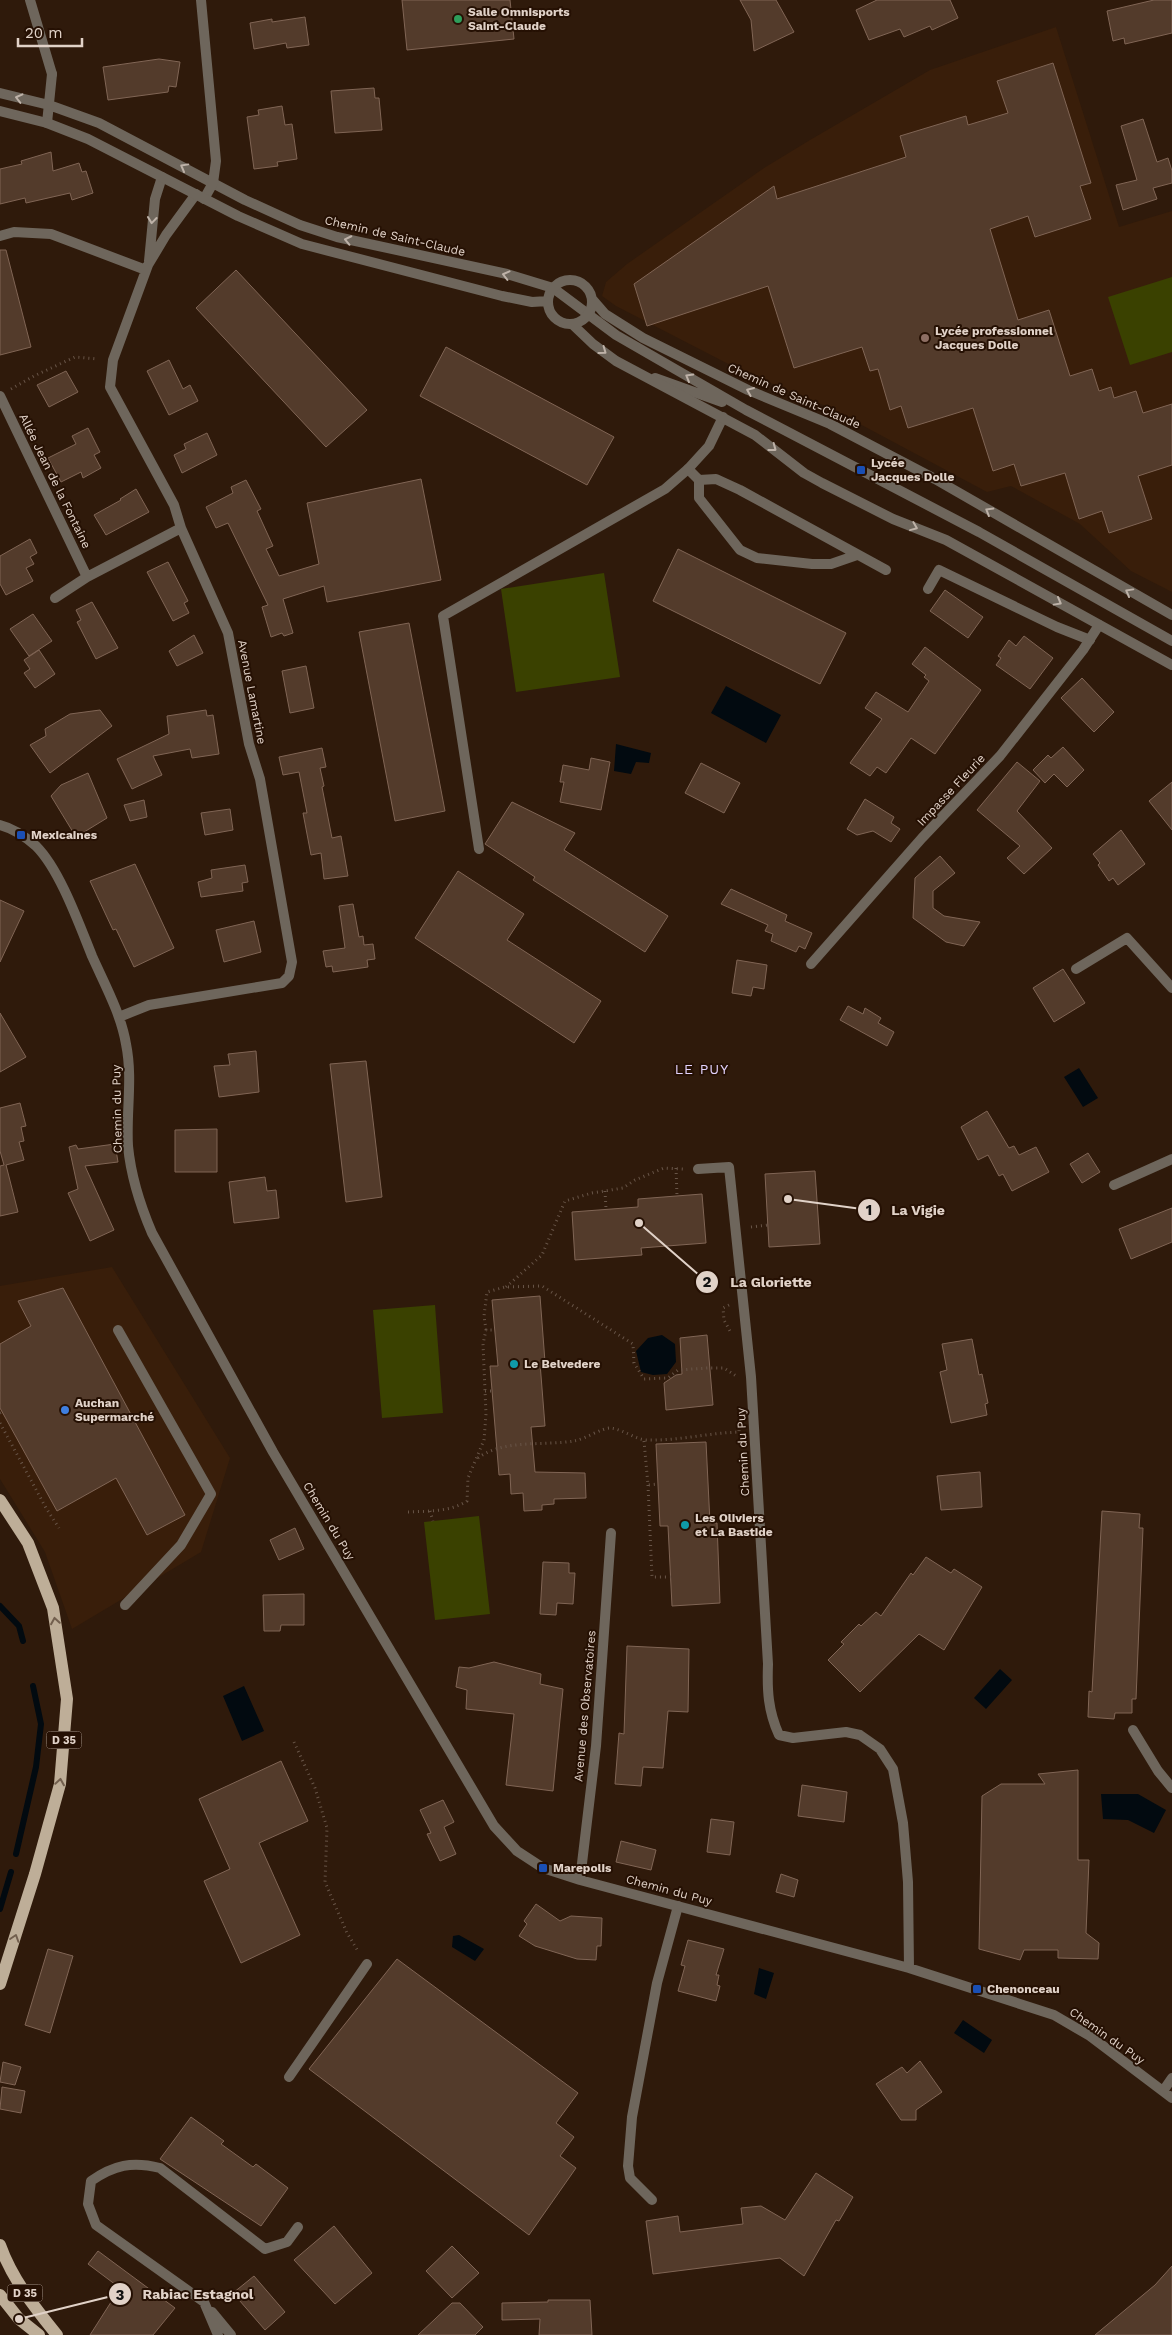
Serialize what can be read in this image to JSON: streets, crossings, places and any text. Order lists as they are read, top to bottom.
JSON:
{
  "streets": {
    "main road": ["D 35"],
    "street": [
      "Chemin de Saint-Claude",
      "Allée Jean de la Fontaine",
      "Avenue Lamartine",
      "Impasse Fleurie",
      "Chemin du Puy",
      "Avenue des Observatoires"
    ]
  },
  "crossings": [
    ["Chemin de Saint-Claude", "Avenue Lamartine"],
    ["Chemin de Saint-Claude", "Impasse Fleurie"],
    ["Avenue Lamartine", "Chemin du Puy"],
    ["Chemin du Puy", "Avenue des Observatoires"]
  ],
  "districts": ["LE PUY"],
  "places": {
    "other": [
      "Salle Omnisports Saint-Claude",
      "Lycée professionnel Jacques Dolle",
      "La Vigie",
      "La Gloriette",
      "Le Belvedere",
      "Auchan Supermarché",
      "Les Oliviers et La Bastide",
      "Rabiac Estagnol"
    ],
    "transit": [
      "Lycée Jacques Dolle",
      "Mexicaines",
      "Marepolis",
      "Chenonceau"
    ]
  },
  "scale_bar": "20 m"
}
